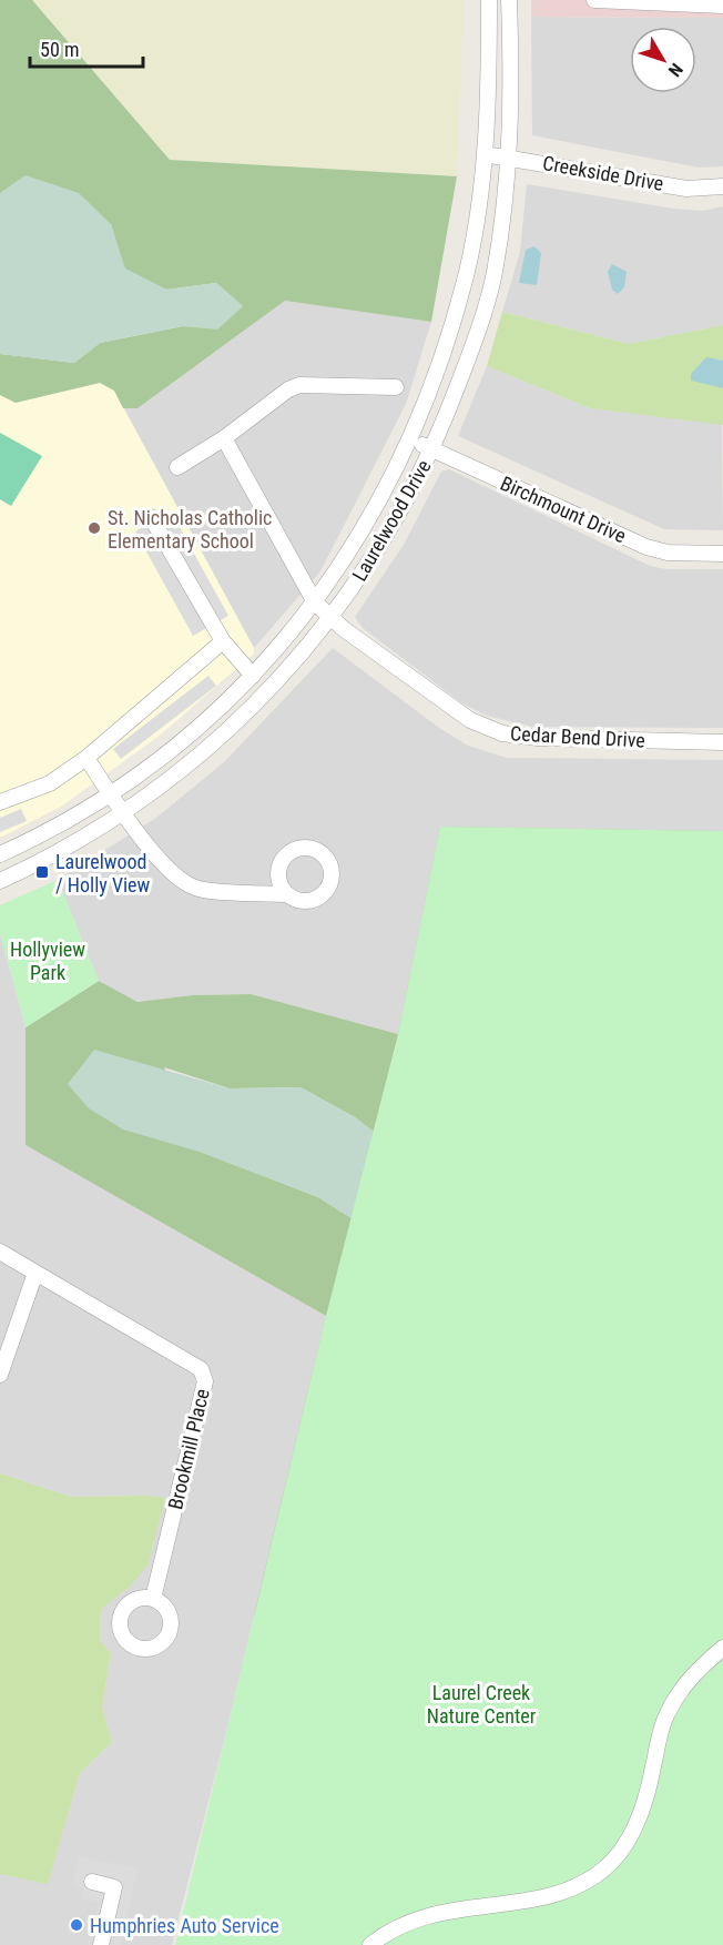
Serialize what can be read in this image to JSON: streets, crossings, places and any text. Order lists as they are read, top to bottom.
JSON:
{
  "streets": {
    "street": [
      "Creekside Drive",
      "Birchmount Drive",
      "Laurelwood Drive",
      "Cedar Bend Drive",
      "Brookmill Place"
    ]
  },
  "crossings": [
    ["Creekside Drive", "Laurelwood Drive"],
    ["Birchmount Drive", "Laurelwood Drive"],
    ["Laurelwood Drive", "Cedar Bend Drive"]
  ],
  "parks": ["Hollyview Park", "Laurel Creek Nature Center"],
  "places": {
    "other": ["St. Nicholas Catholic Elementary School", "Humphries Auto Service"],
    "transit": ["Laurelwood / Holly View"]
  },
  "scale_bar": "50 m",
  "north": "bottom right"
}
